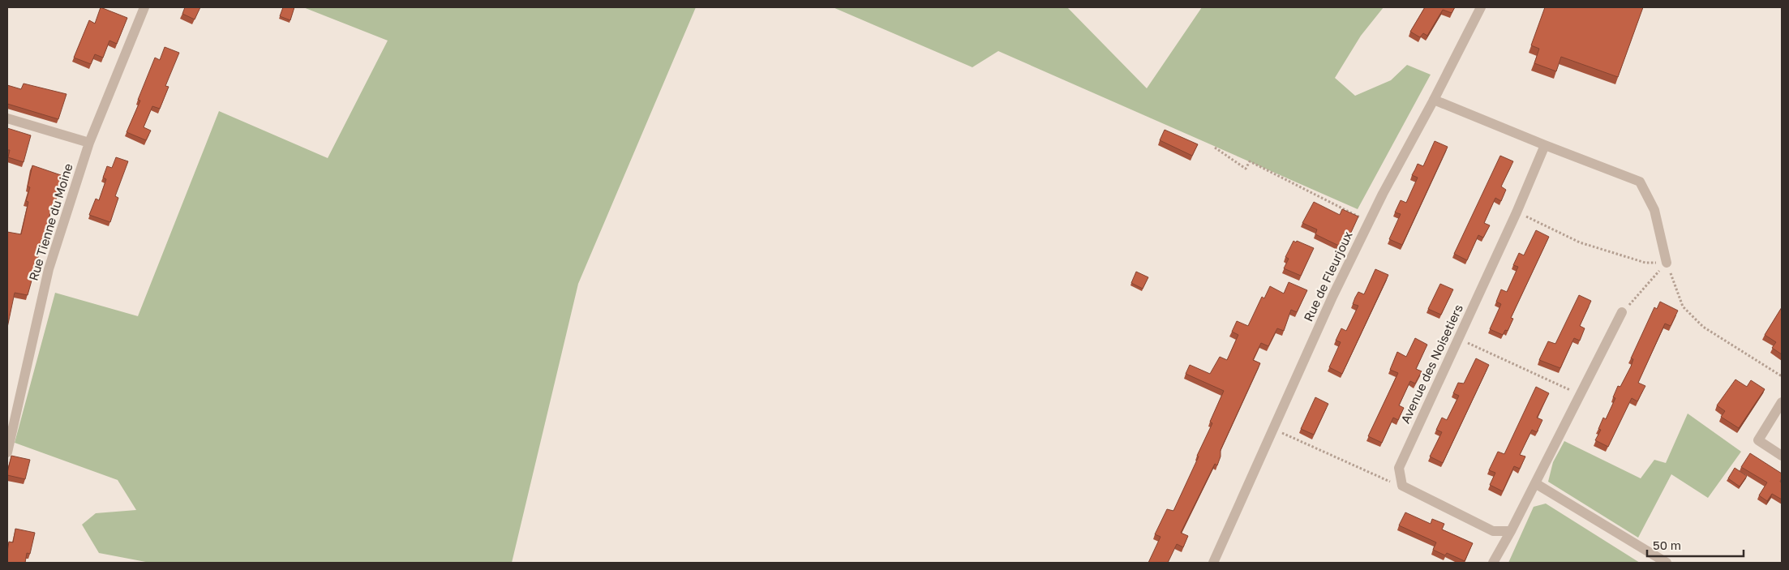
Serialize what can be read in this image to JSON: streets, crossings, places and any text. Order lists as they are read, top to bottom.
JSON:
{
  "streets": {
    "street": ["Rue Tienne du Moine", "Rue de Fleurjoux", "Avenue des Noisetiers"]
  },
  "scale_bar": "50 m"
}
